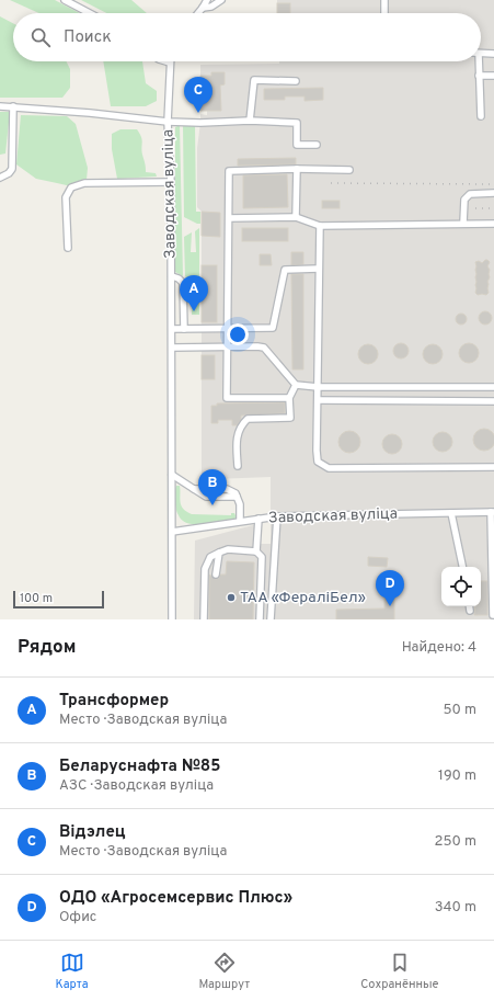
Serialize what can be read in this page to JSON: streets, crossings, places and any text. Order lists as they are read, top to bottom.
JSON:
{
  "streets": {
    "street": ["Заводская вуліца"]
  },
  "places": ["ТАА «ФераліБел»"],
  "scale_bar": "100 m",
  "page": {
    "search": "Поиск",
    "pins": [
      "C",
      "A",
      "B",
      "D"
    ],
    "scale": "100 m",
    "heading": ["Рядом", "Найдено: 4"],
    "list": [
      {
        "mark": "A",
        "name": "Трансформер",
        "note": "Место · Заводская вуліца",
        "value": "50 m"
      },
      {
        "mark": "B",
        "name": "Беларуснафта №85",
        "note": "АЗС · Заводская вуліца",
        "value": "190 m"
      },
      {
        "mark": "C",
        "name": "Відэлец",
        "note": "Место · Заводская вуліца",
        "value": "250 m"
      },
      {
        "mark": "D",
        "name": "ОДО «Агросемсервис Плюс»",
        "note": "Офис",
        "value": "340 m"
      }
    ],
    "nav": ["Карта", "Маршрут", "Сохранённые"]
  }
}
